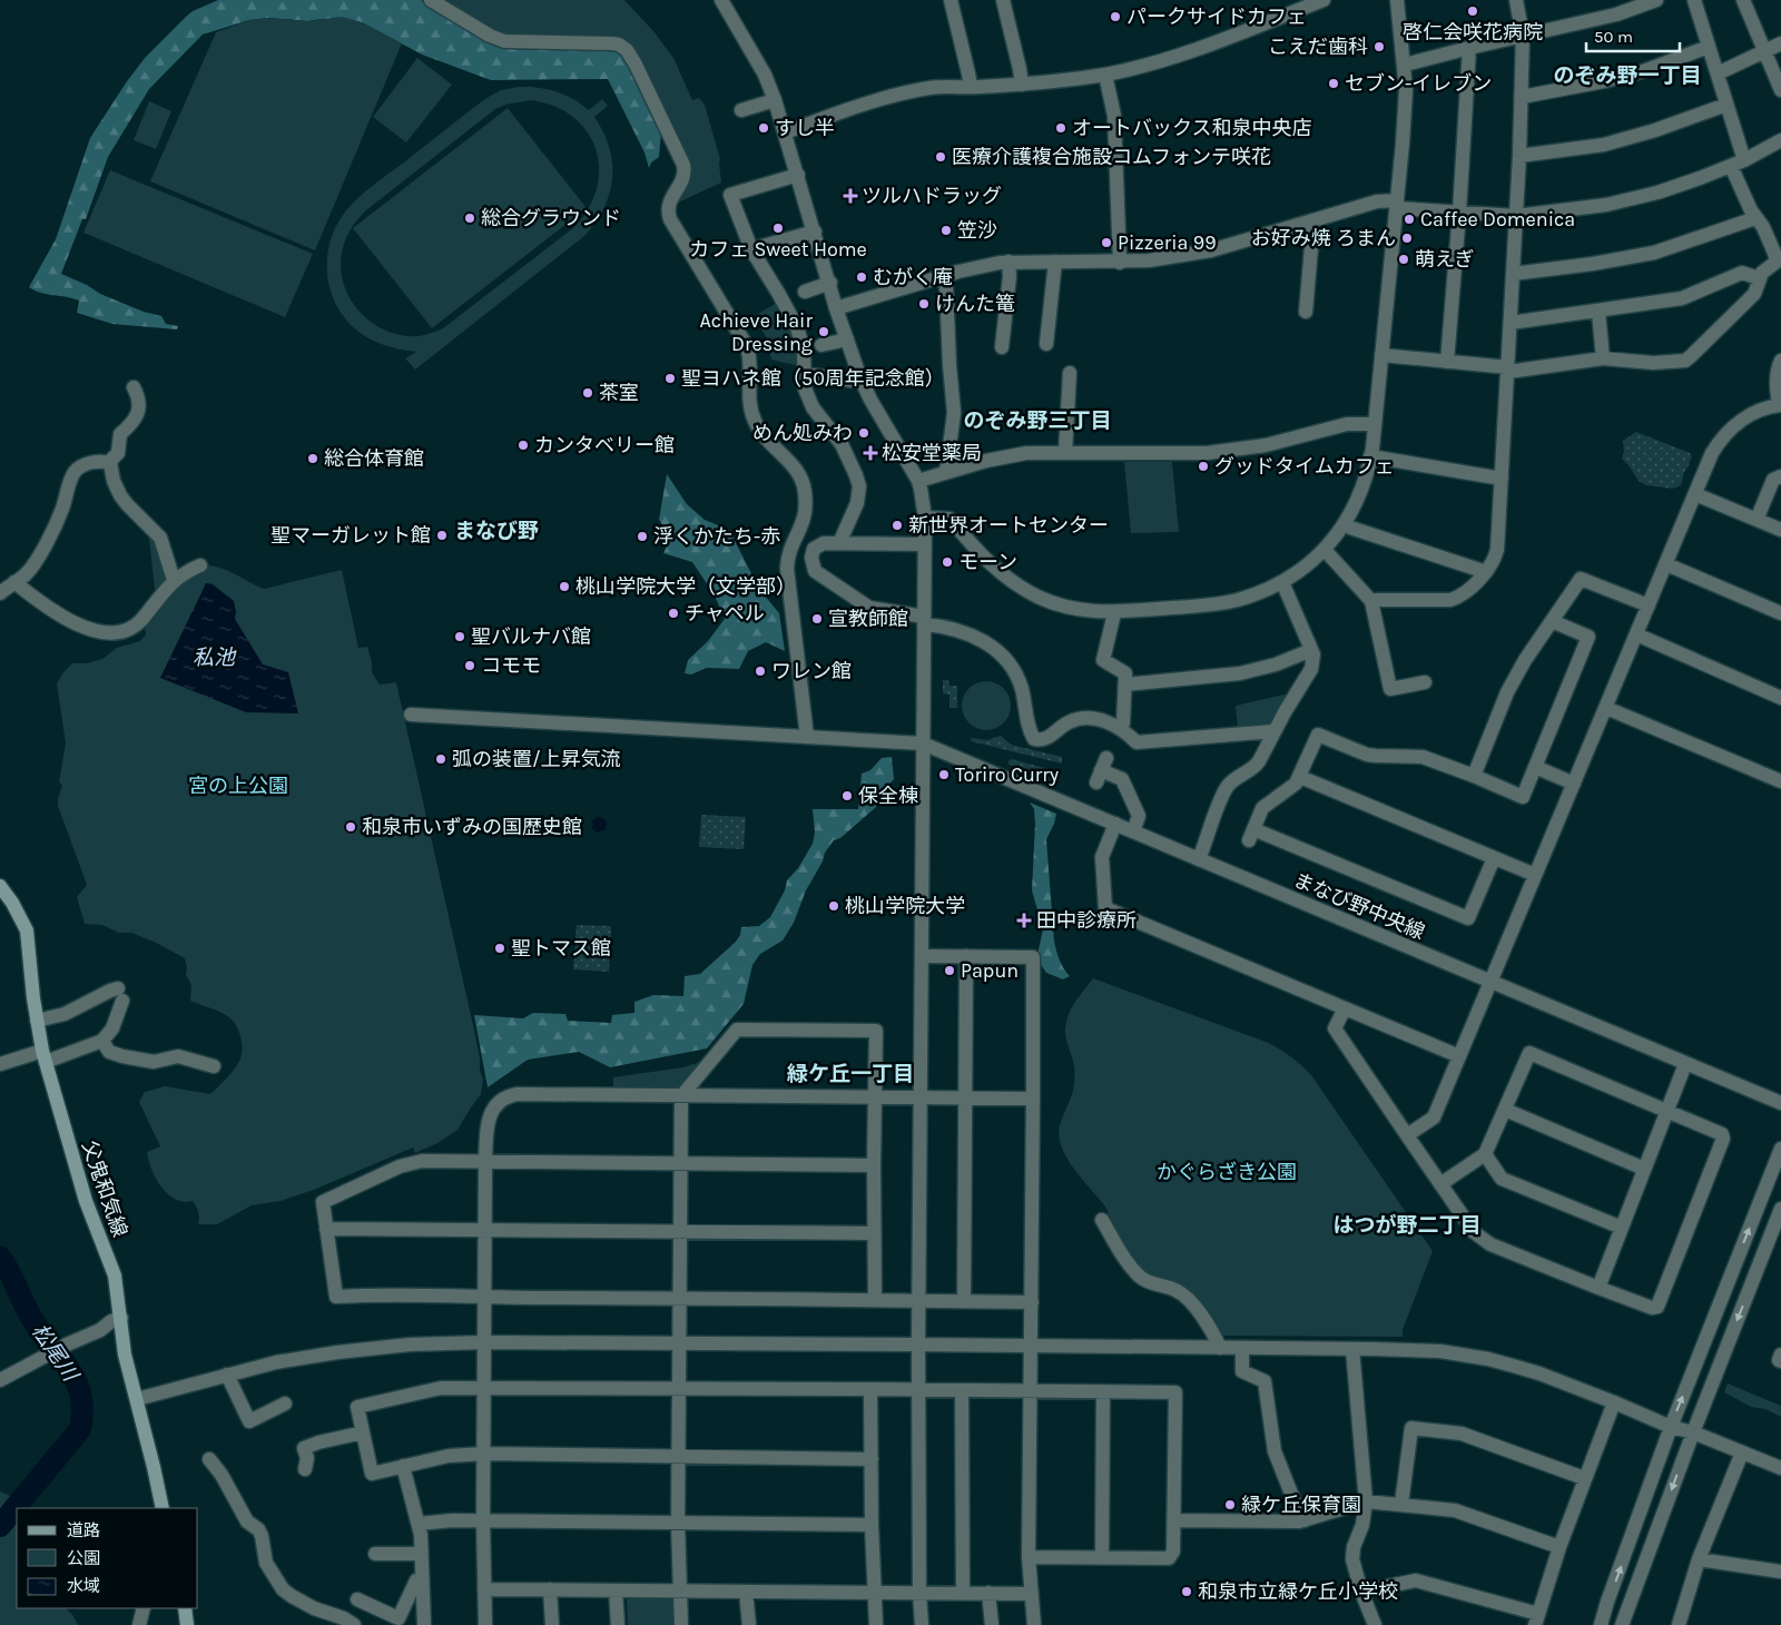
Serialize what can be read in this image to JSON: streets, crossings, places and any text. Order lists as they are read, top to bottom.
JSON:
{
  "streets": {
    "main road": ["父鬼和気線"],
    "street": ["まなび野中央線"]
  },
  "districts": [
    "のぞみ野一丁目",
    "のぞみ野三丁目",
    "まなび野",
    "緑ケ丘一丁目",
    "はつが野二丁目"
  ],
  "water": ["私池", "松尾川"],
  "parks": ["宮の上公園", "かぐらざき公園"],
  "places": {
    "other": [
      "啓仁会咲花病院",
      "パークサイドカフェ",
      "こえだ歯科",
      "セブン-イレブン",
      "すし半",
      "オートバックス和泉中央店",
      "医療介護複合施設コムフォンテ咲花",
      "総合グラウンド",
      "Caffee Domenica",
      "カフェ Sweet Home",
      "笠沙",
      "お好み焼 ろまん",
      "Pizzeria 99",
      "萌えぎ",
      "むがく庵",
      "けんた篭",
      "Achieve Hair Dressing",
      "聖ヨハネ館（50周年記念館）",
      "茶室",
      "めん処みわ",
      "カンタベリー館",
      "総合体育館",
      "グッドタイムカフェ",
      "新世界オートセンター",
      "聖マーガレット館",
      "浮くかたち-赤",
      "モーン",
      "桃山学院大学（文学部）",
      "チャペル",
      "宣教師館",
      "聖バルナバ館",
      "コモモ",
      "ワレン館",
      "弧の装置/上昇気流",
      "Toriro Curry",
      "保全棟",
      "和泉市いずみの国歴史館",
      "桃山学院大学",
      "聖トマス館",
      "Papun",
      "緑ケ丘保育園",
      "和泉市立緑ケ丘小学校"
    ],
    "health": ["ツルハドラッグ", "松安堂薬局", "田中診療所"]
  },
  "legend": ["道路", "公園", "水域"],
  "scale_bar": "50 m"
}
